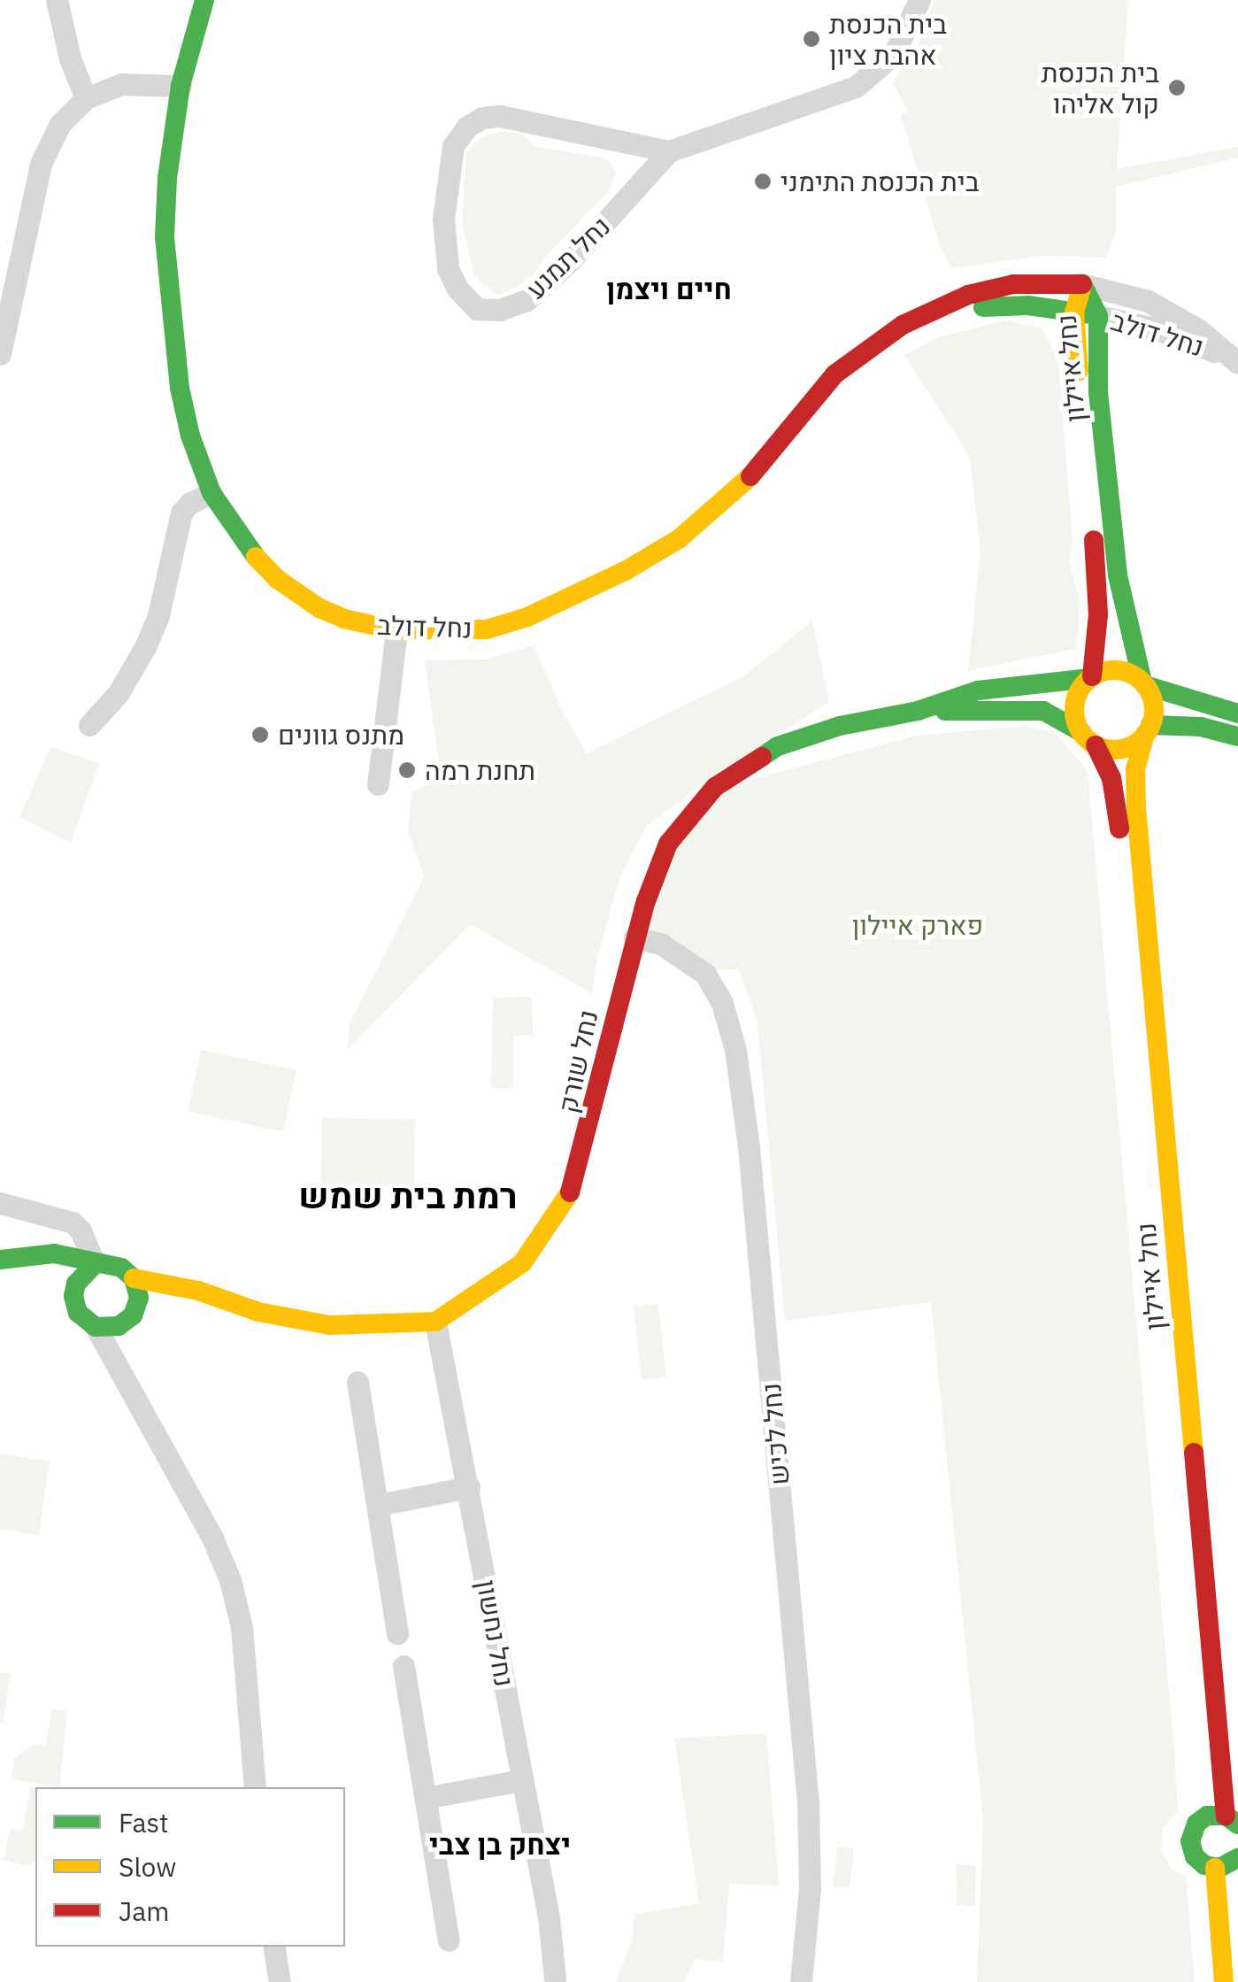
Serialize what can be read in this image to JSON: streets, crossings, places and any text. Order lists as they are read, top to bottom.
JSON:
{
  "streets": {
    "street": [
      "נחל תמנע",
      "נחל דולב",
      "נחל איילון",
      "נחל שורק",
      "נחל לכיש",
      "נחל נחשון"
    ]
  },
  "crossings": [
    ["נחל דולב", "נחל איילון"],
    ["נחל איילון", "נחל שורק"],
    ["נחל שורק", "נחל לכיש"],
    ["נחל שורק", "נחל נחשון"]
  ],
  "districts": ["חיים ויצמן", "רמת בית שמש", "יצחק בן צבי"],
  "parks": ["פארק איילון"],
  "places": [
    "בית הכנסת אהבת ציון",
    "בית הכנסת קול אליהו",
    "בית הכנסת התימני",
    "מתנס גוונים",
    "תחנת רמה"
  ],
  "legend": ["Fast", "Slow", "Jam"]
}
